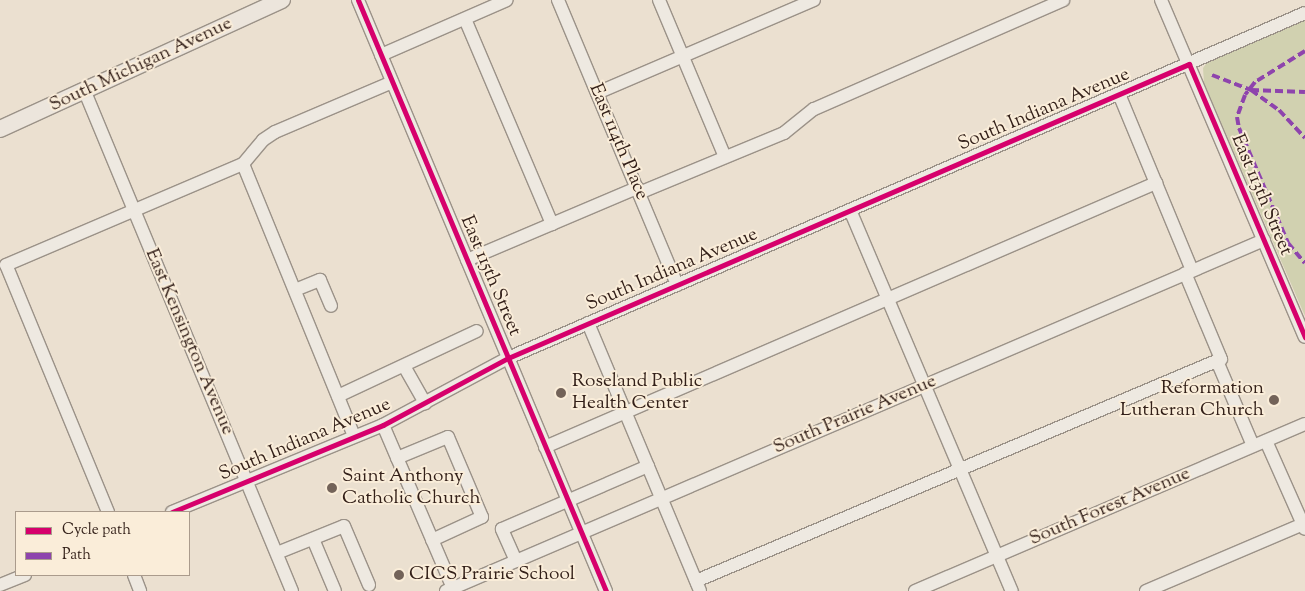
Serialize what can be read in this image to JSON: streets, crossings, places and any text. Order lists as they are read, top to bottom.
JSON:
{
  "streets": {
    "main road": ["South Michigan Avenue"],
    "street": [
      "South Indiana Avenue",
      "East 114th Place",
      "East 113th Street",
      "East 115th Street",
      "East Kensington Avenue",
      "South Prairie Avenue",
      "South Forest Avenue"
    ]
  },
  "crossings": [
    ["South Michigan Avenue", "East Kensington Avenue"],
    ["South Indiana Avenue", "East 114th Place"],
    ["South Indiana Avenue", "East 113th Street"],
    ["South Indiana Avenue", "East 115th Street"],
    ["South Indiana Avenue", "East Kensington Avenue"],
    ["East 113th Street", "South Prairie Avenue"],
    ["East 115th Street", "South Prairie Avenue"]
  ],
  "places": [
    "Roseland Public Health Center",
    "Reformation Lutheran Church",
    "Saint Anthony Catholic Church",
    "CICS Prairie School"
  ],
  "legend": ["Cycle path", "Path"]
}
